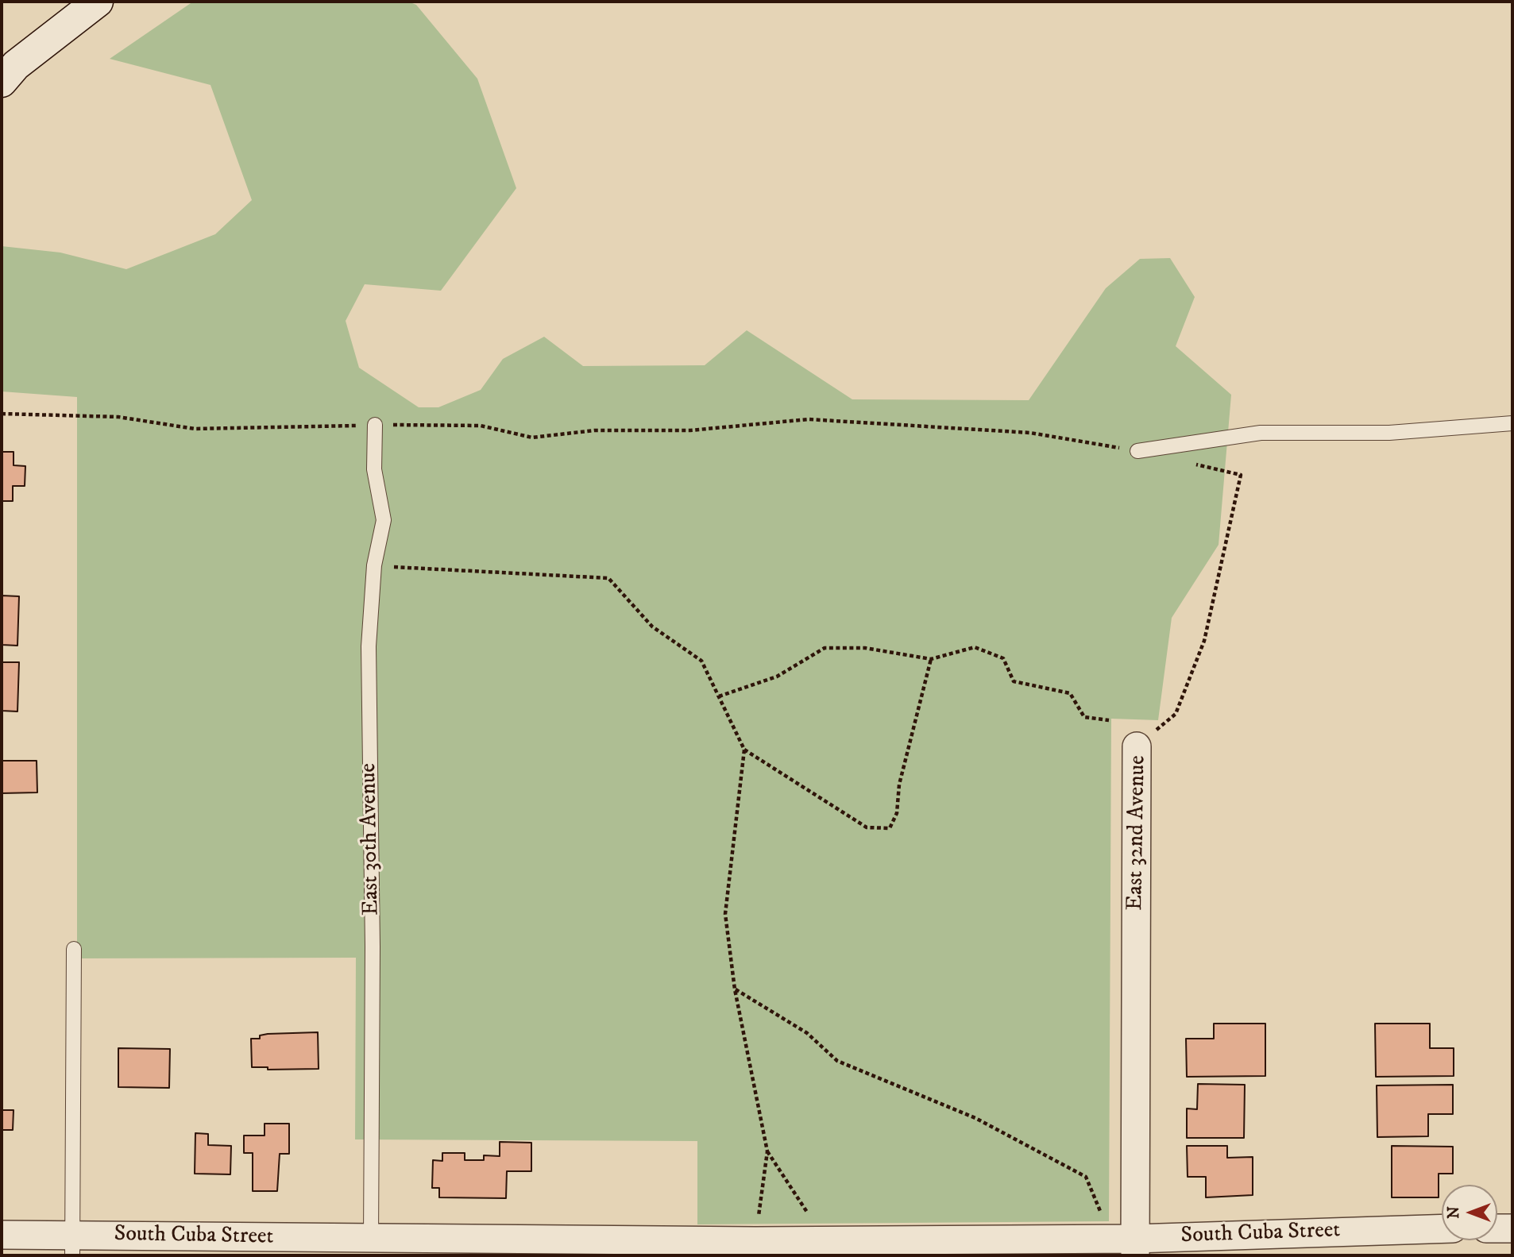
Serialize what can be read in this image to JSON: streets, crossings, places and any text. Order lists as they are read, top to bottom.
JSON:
{
  "streets": {
    "street": ["East 32nd Avenue", "South Cuba Street"],
    "lane": ["East 30th Avenue"]
  },
  "crossings": [
    ["East 32nd Avenue", "South Cuba Street"],
    ["East 30th Avenue", "South Cuba Street"]
  ],
  "north": "left"
}
